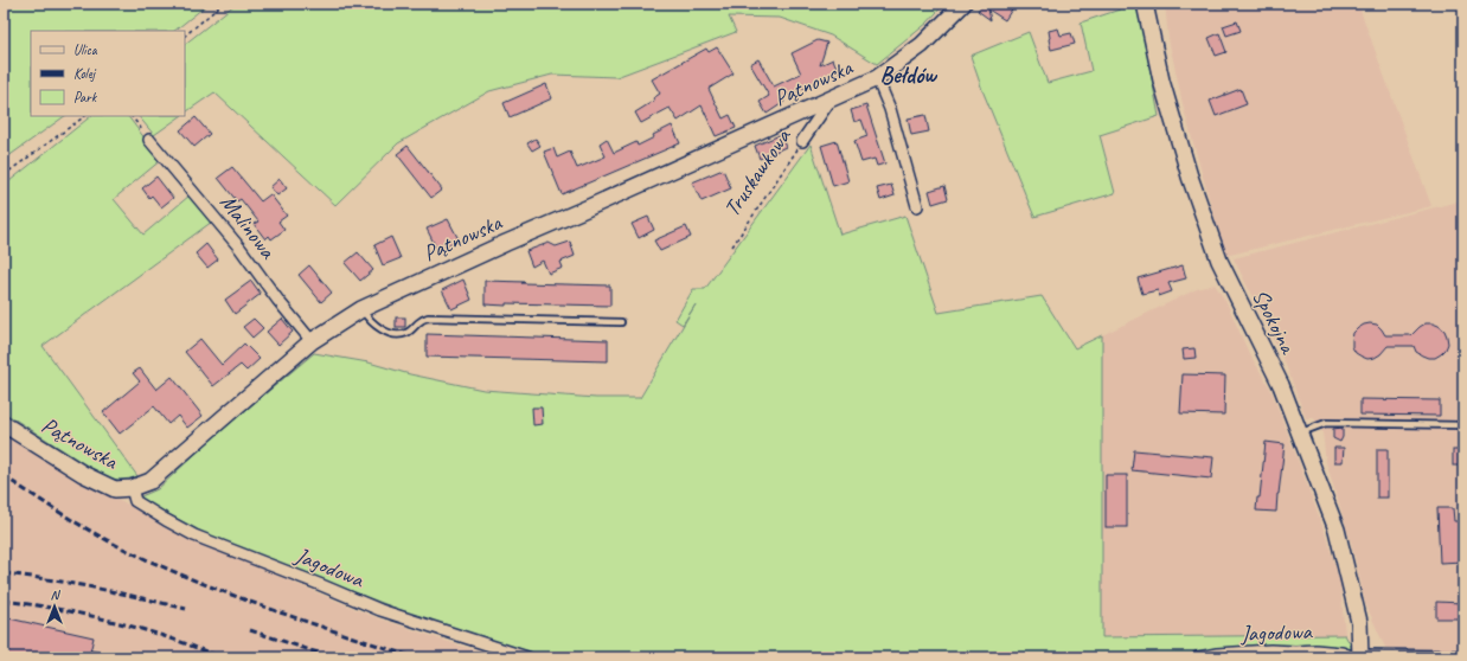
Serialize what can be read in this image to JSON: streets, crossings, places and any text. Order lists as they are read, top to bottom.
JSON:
{
  "streets": {
    "street": [
      "Pątnowska",
      "Truskawkowa",
      "Malinowa",
      "Spokojna",
      "Jagodowa"
    ]
  },
  "crossings": [
    ["Pątnowska", "Truskawkowa"],
    ["Pątnowska", "Malinowa"],
    ["Pątnowska", "Jagodowa"],
    ["Spokojna", "Jagodowa"]
  ],
  "districts": ["Bełdów"],
  "legend": ["Ulica", "Kolej", "Park"],
  "north": "top"
}
